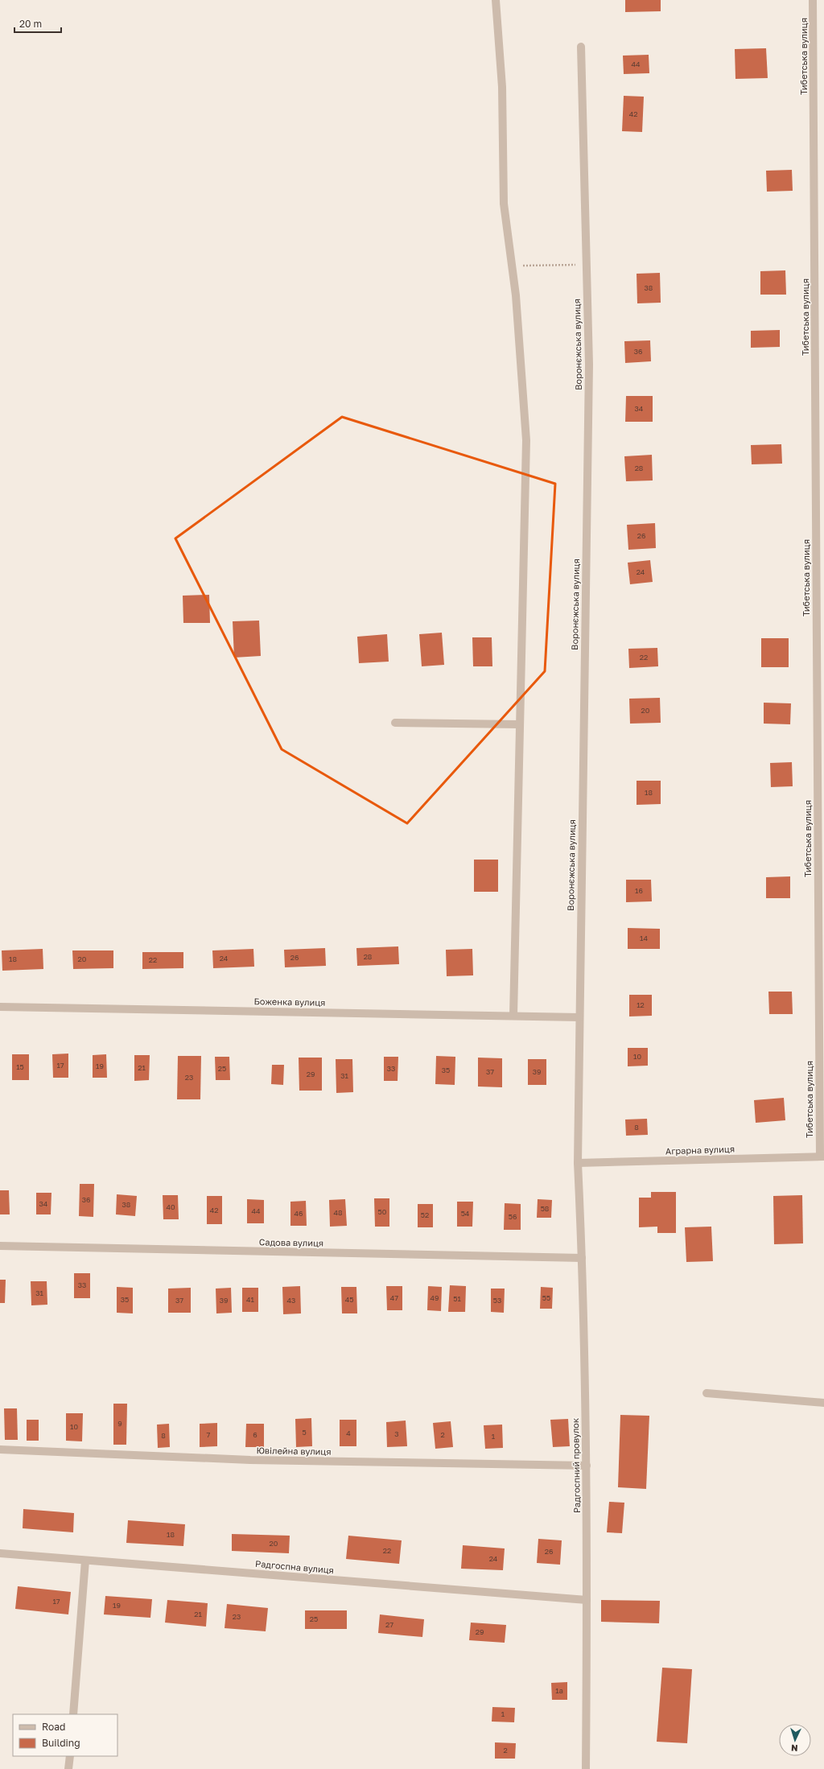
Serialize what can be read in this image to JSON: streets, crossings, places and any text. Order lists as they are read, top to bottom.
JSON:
{
  "streets": {
    "street": [
      "Тибетська вулиця",
      "Воронєжська вулиця",
      "Боженка вулиця",
      "Аграрна вулиця",
      "Садова вулиця",
      "Ювілейна вулиця",
      "Радгоспний провулок",
      "Радгоспна вулиця"
    ]
  },
  "crossings": [
    ["Тибетська вулиця", "Аграрна вулиця"],
    ["Воронєжська вулиця", "Боженка вулиця"],
    ["Воронєжська вулиця", "Аграрна вулиця"],
    ["Воронєжська вулиця", "Радгоспний провулок"],
    ["Аграрна вулиця", "Радгоспний провулок"],
    ["Садова вулиця", "Радгоспний провулок"],
    ["Ювілейна вулиця", "Радгоспний провулок"],
    ["Радгоспний провулок", "Радгоспна вулиця"]
  ],
  "house_numbers": [
    "44",
    "42",
    "38",
    "36",
    "34",
    "28",
    "26",
    "24",
    "22",
    "20",
    "18",
    "16",
    "14",
    "28",
    "26",
    "24",
    "18",
    "20",
    "22",
    "12",
    "10",
    "17",
    "19",
    "15",
    "21",
    "25",
    "33",
    "35",
    "37",
    "39",
    "29",
    "31",
    "23",
    "8",
    "36",
    "34",
    "38",
    "40",
    "58",
    "42",
    "44",
    "50",
    "48",
    "46",
    "54",
    "52",
    "56",
    "33",
    "31",
    "47",
    "49",
    "55",
    "51",
    "35",
    "41",
    "45",
    "37",
    "39",
    "43",
    "53",
    "9",
    "10",
    "5",
    "4",
    "3",
    "7",
    "6",
    "2",
    "8",
    "1",
    "18",
    "20",
    "22",
    "26",
    "24",
    "17",
    "19",
    "21",
    "23",
    "25",
    "27",
    "29",
    "1а",
    "1",
    "2"
  ],
  "legend": ["Road", "Building"],
  "scale_bar": "20 m",
  "north": "bottom"
}
